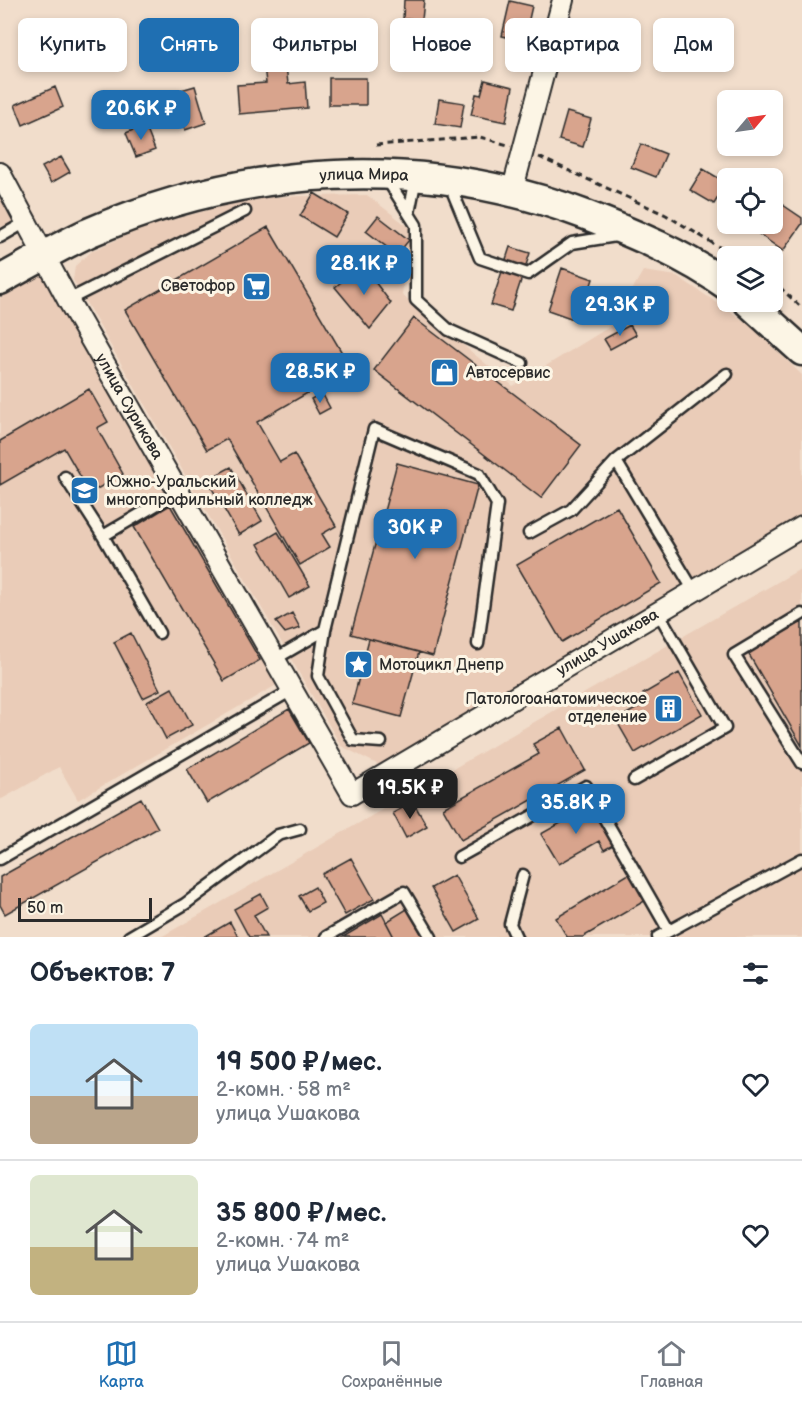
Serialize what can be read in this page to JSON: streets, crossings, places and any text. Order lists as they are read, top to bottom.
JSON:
{
  "streets": {
    "main road": ["улица Мира"],
    "street": ["улица Сурикова", "улица Ушакова"]
  },
  "crossings": [
    ["улица Мира", "улица Сурикова"],
    ["улица Сурикова", "улица Ушакова"]
  ],
  "places": {
    "supermarket": ["Светофор"],
    "shop": ["Автосервис"],
    "school or university": ["Южно-Уральский многопрофильный колледж"],
    "place": ["Мотоцикл Днепр"],
    "building": ["Патологоанатомическое отделение"]
  },
  "scale_bar": "50 m",
  "north": "top right",
  "page": {
    "chip": [
      "Купить",
      "Снять",
      "Фильтры",
      "Новое",
      "Квартира",
      "Дом"
    ],
    "price": [
      "20.6K ₽",
      "28.1K ₽",
      "29.3K ₽",
      "28.5K ₽",
      "30K ₽",
      "19.5K ₽",
      "35.8K ₽"
    ],
    "scale": "50 m",
    "heading": "Объектов: 7",
    "list": [
      {
        "name": "19 500 ₽/мес.",
        "note": "2-комн. · 58 m² · улица Ушакова"
      },
      {
        "name": "35 800 ₽/мес.",
        "note": "2-комн. · 74 m² · улица Ушакова"
      }
    ],
    "tabs": ["Карта", "Сохранённые", "Главная"]
  }
}
